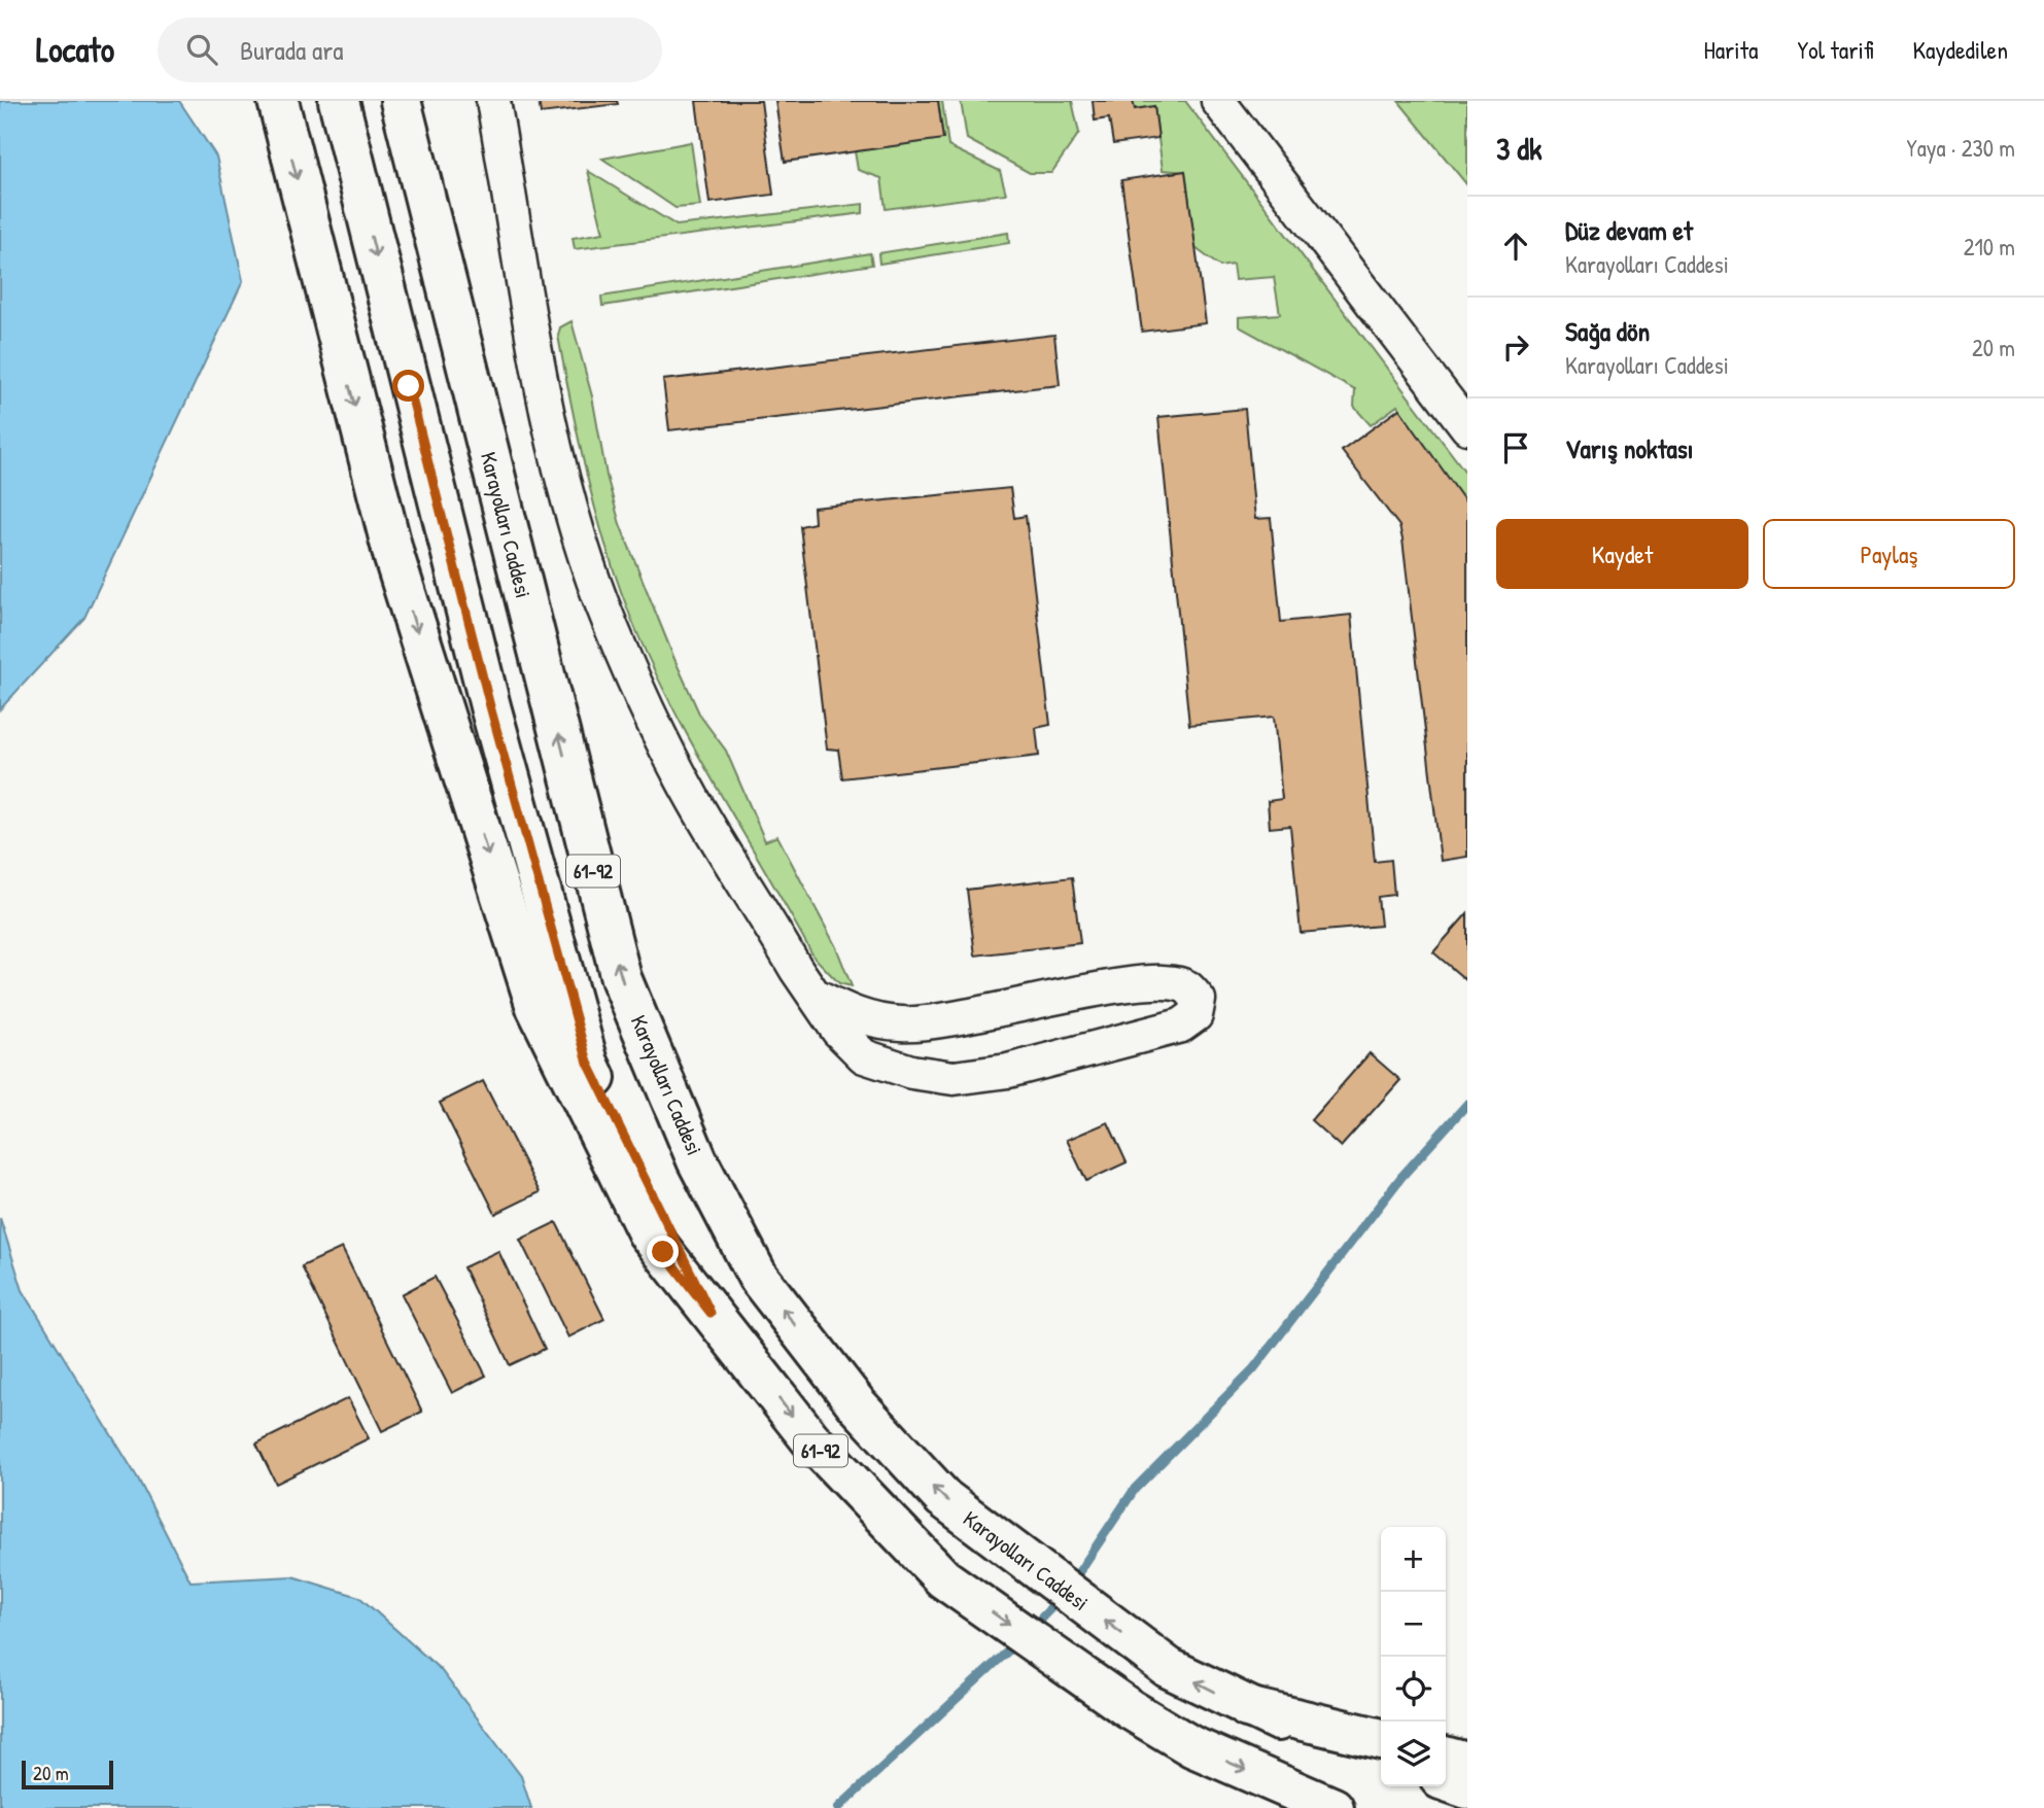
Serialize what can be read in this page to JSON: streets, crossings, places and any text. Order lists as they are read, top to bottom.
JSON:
{
  "streets": {
    "main road": ["Karayolları Caddesi", "61-92"]
  },
  "scale_bar": "20 m",
  "page": {
    "header": "Locato",
    "search": "Burada ara",
    "nav": ["Harita", "Yol tarifi", "Kaydedilen"],
    "heading": ["3 dk", "Yaya · 230 m"],
    "list": [
      ["Düz devam et", "Karayolları Caddesi", "210 m"],
      ["Sağa dön", "Karayolları Caddesi", "20 m"],
      "Varış noktası"
    ],
    "buttons": ["Kaydet", "Paylaş"],
    "map_buttons": ["+", "−"],
    "scale": "20 m"
  }
}
